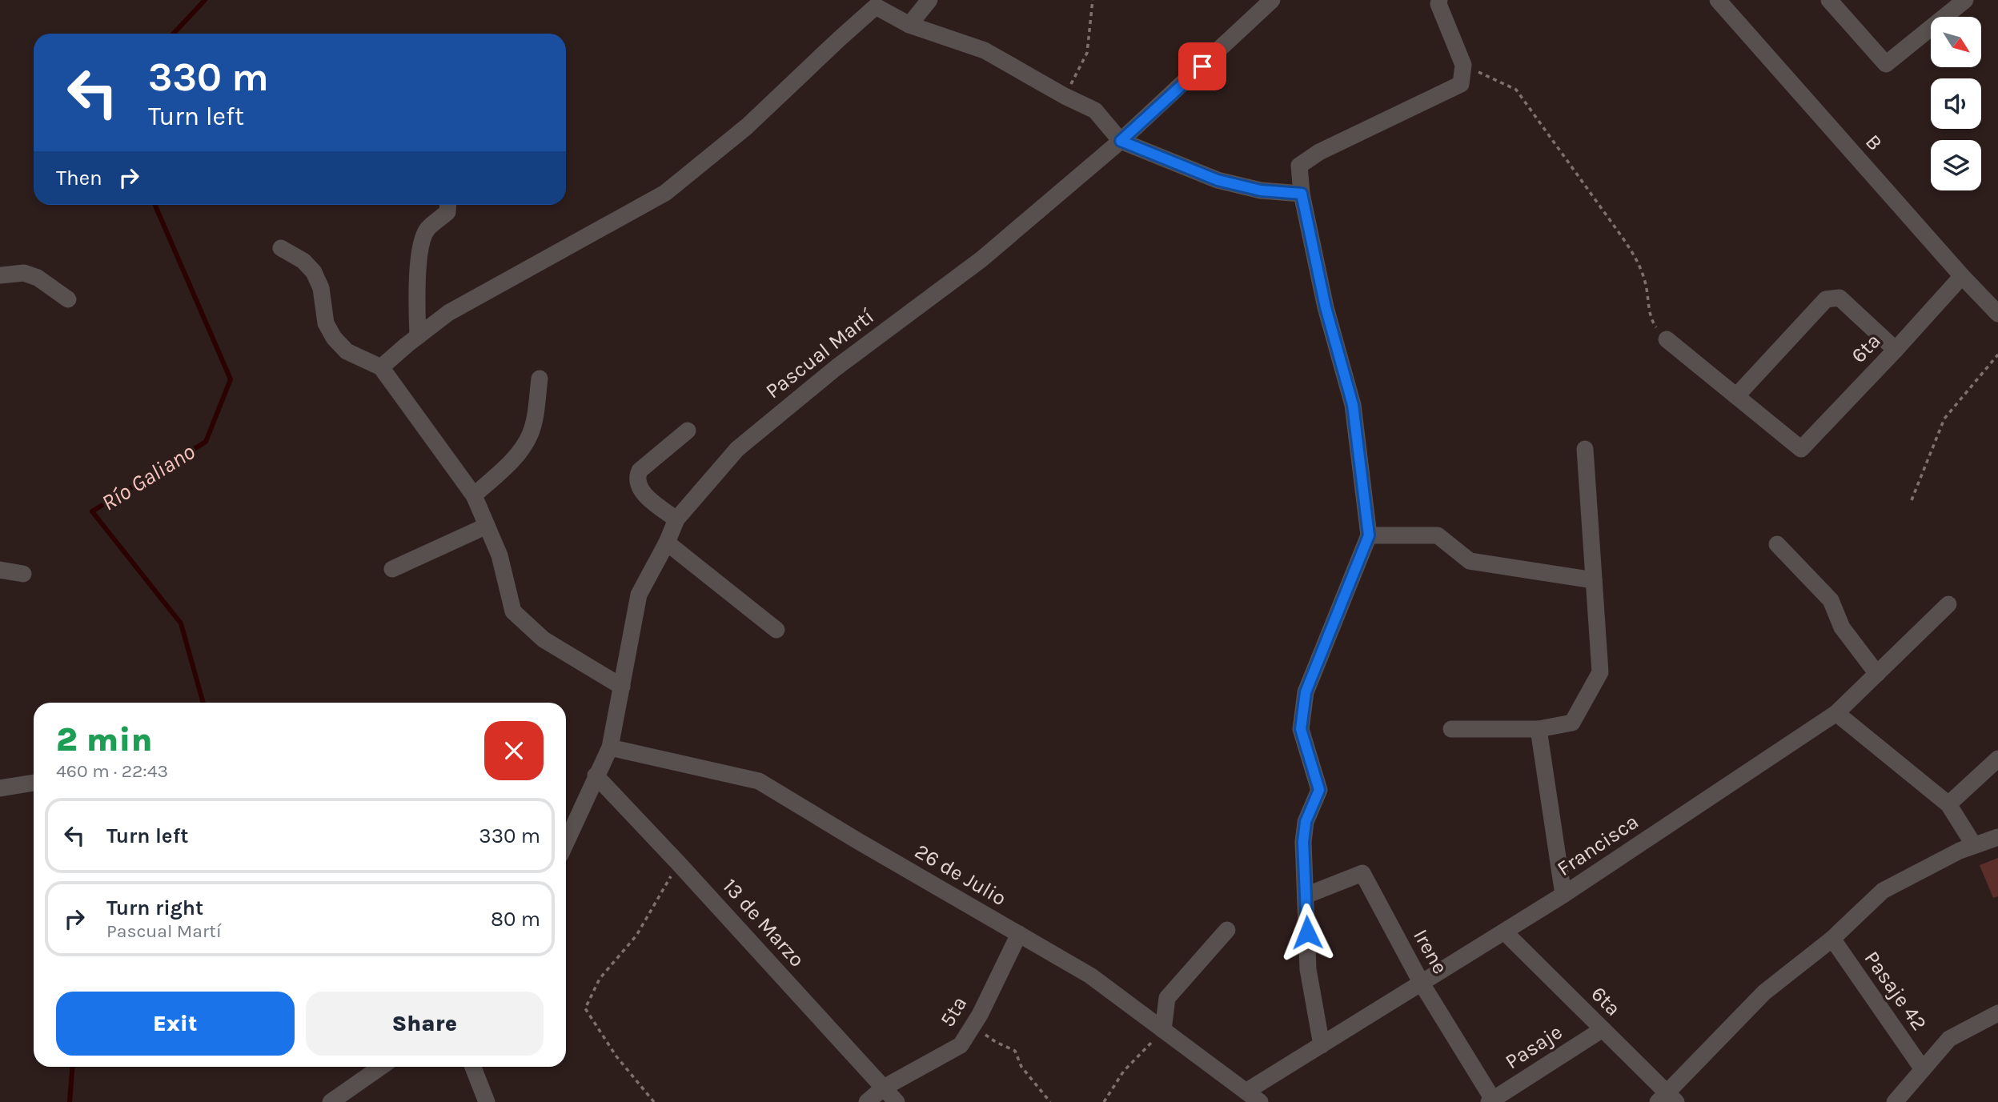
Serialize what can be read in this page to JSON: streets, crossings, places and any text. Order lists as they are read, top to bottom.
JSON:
{
  "streets": {
    "street": [
      "B",
      "6ta",
      "Pascual Martí",
      "Francisca",
      "26 de Julio",
      "13 de Marzo",
      "Irene",
      "Pasaje 42",
      "5ta",
      "Pasaje"
    ]
  },
  "crossings": [
    ["B", "6ta"],
    ["6ta", "Francisca"],
    ["6ta", "Pasaje"],
    ["Pascual Martí", "26 de Julio"],
    ["Pascual Martí", "13 de Marzo"],
    ["Francisca", "26 de Julio"],
    ["Francisca", "Irene"],
    ["26 de Julio", "5ta"],
    ["13 de Marzo", "5ta"],
    ["Irene", "Pasaje"]
  ],
  "water": ["Río Galiano"],
  "north": "bottom right",
  "page": {
    "turn": ["330 m", "Turn left"],
    "then": "Then",
    "heading": ["2 min", "460 m · 22:43"],
    "list": [
      {
        "name": "Turn left",
        "value": "330 m"
      },
      {
        "name": "Turn right",
        "note": "Pascual Martí",
        "value": "80 m"
      }
    ],
    "buttons": ["Exit", "Share"]
  }
}
